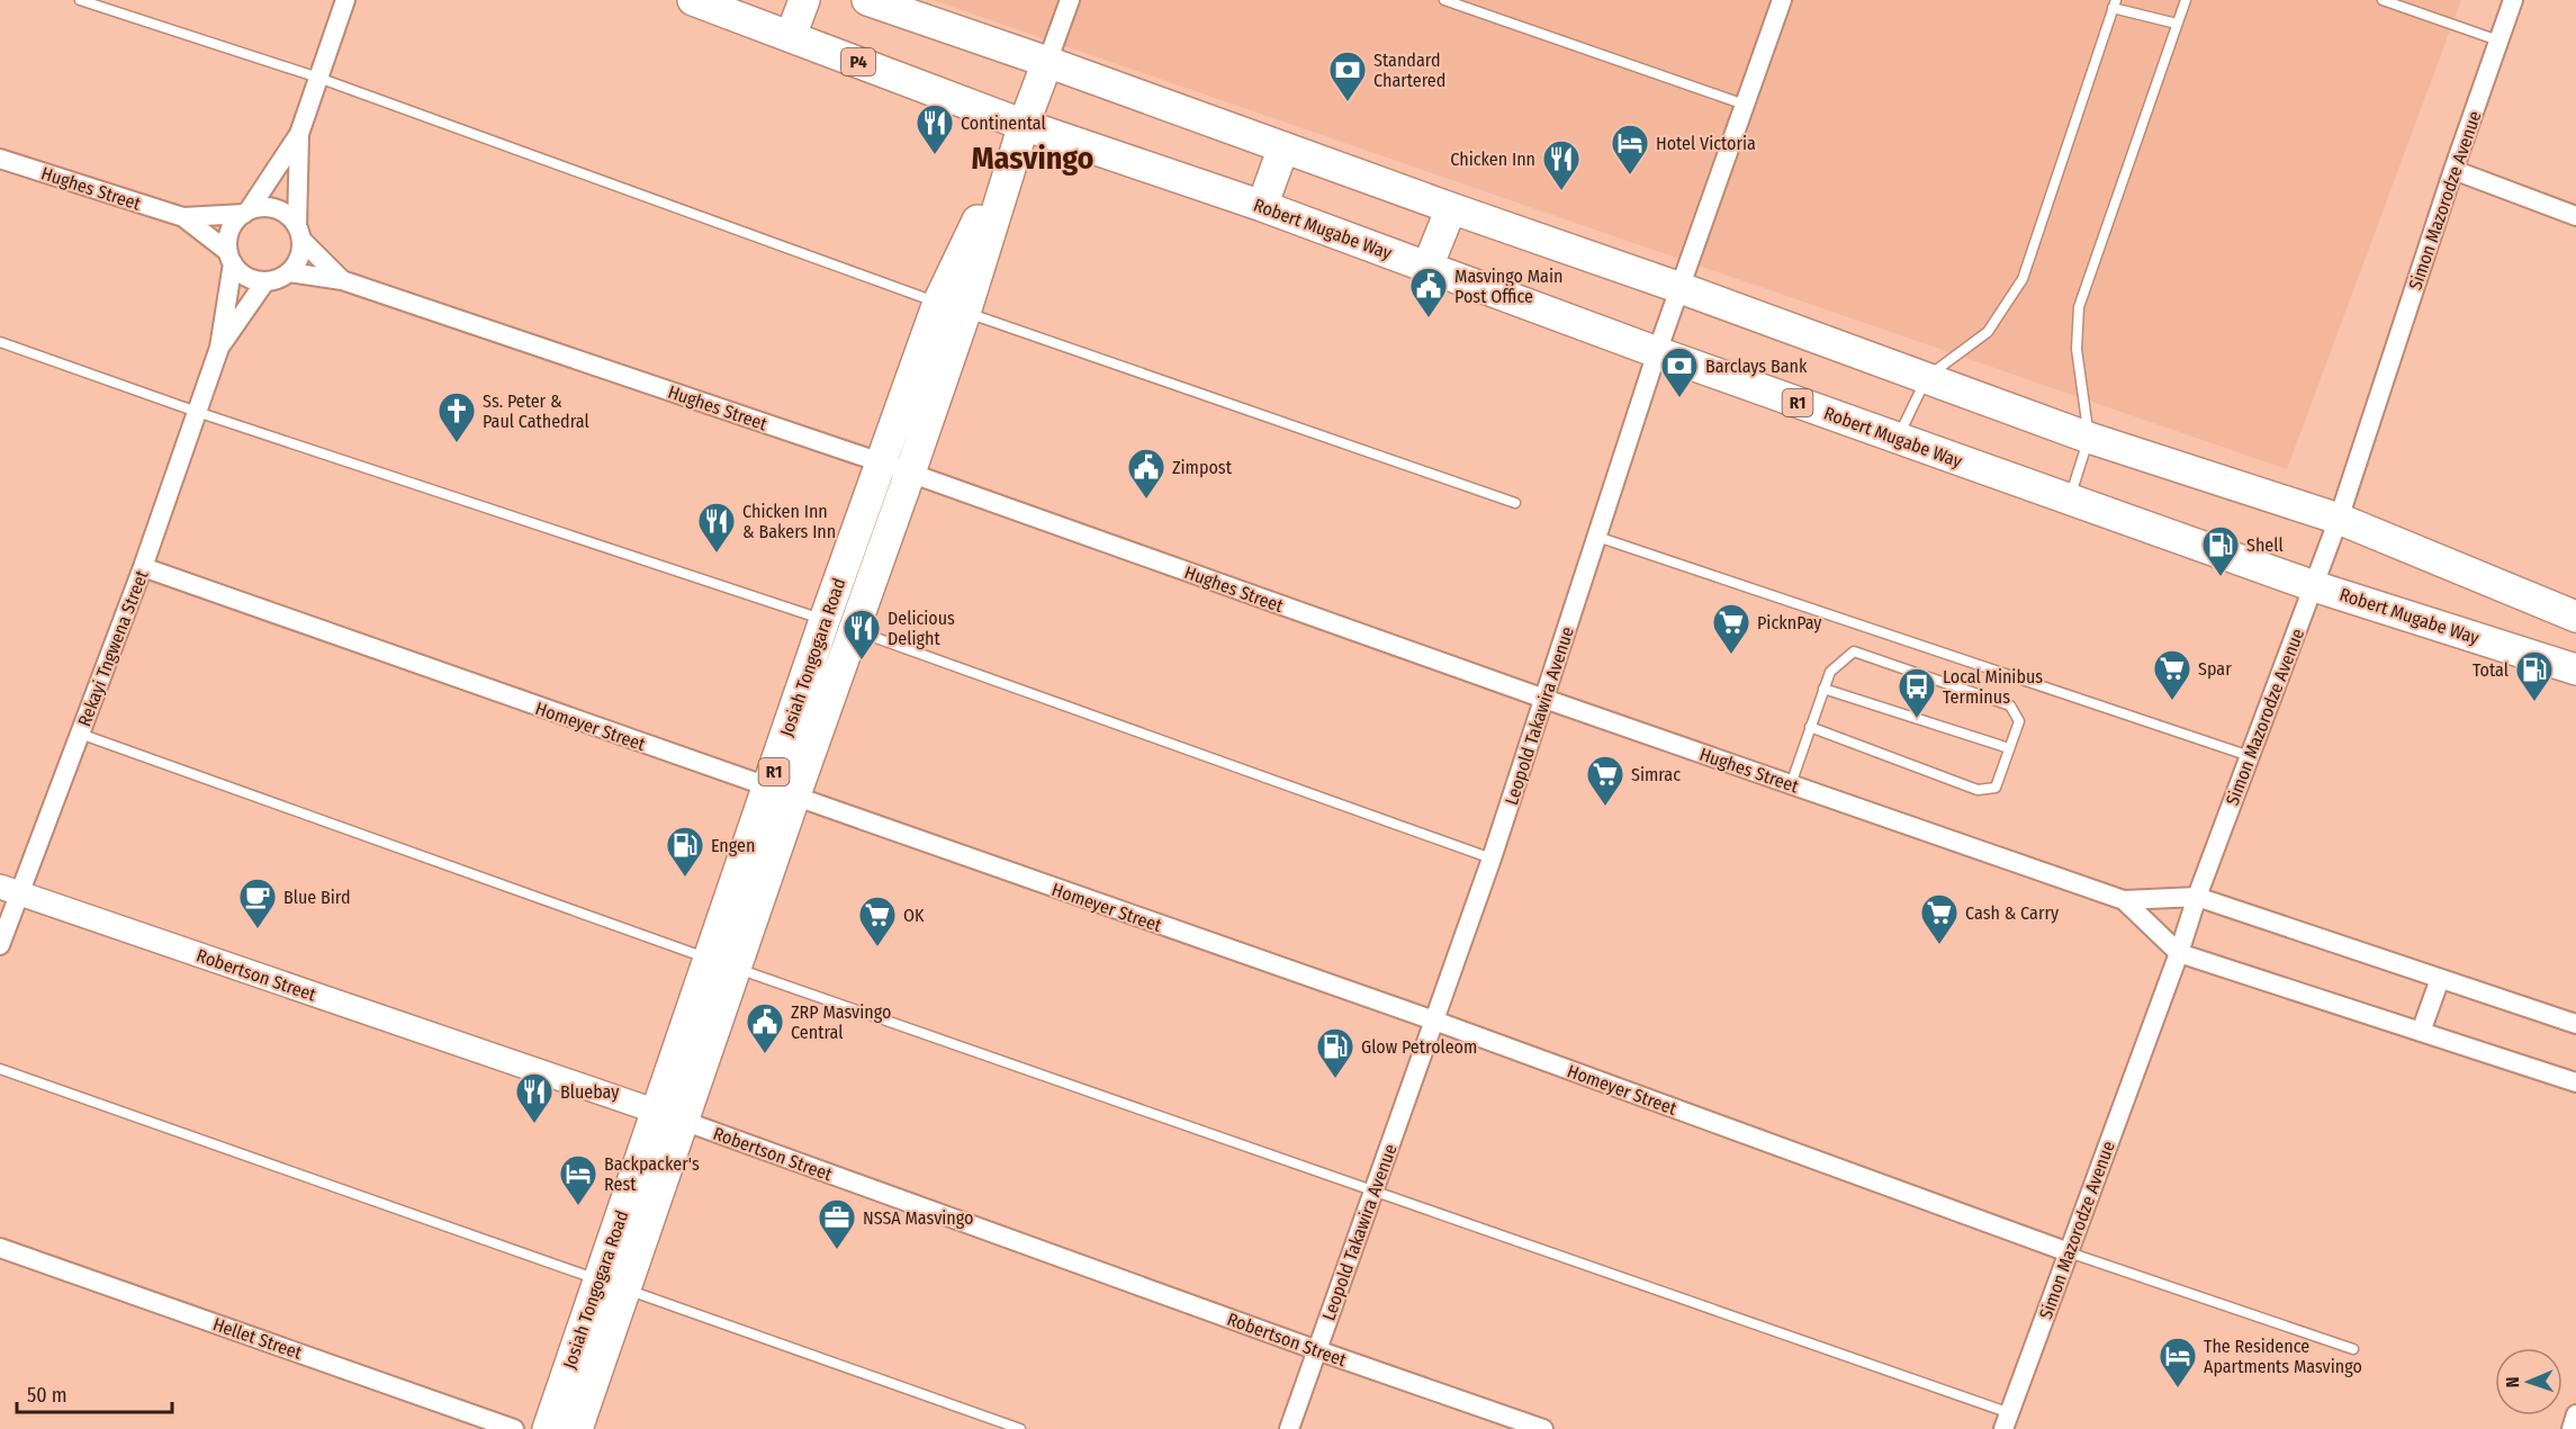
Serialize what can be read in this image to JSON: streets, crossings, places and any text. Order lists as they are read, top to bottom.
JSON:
{
  "streets": {
    "highway": [
      "P4",
      "Robert Mugabe Way",
      "R1",
      "Josiah Tongogara Road"
    ],
    "street": [
      "Hughes Street",
      "Simon Mazorodze Avenue",
      "Rekayi Tngwena Street",
      "Leopold Takawira Avenue",
      "Homeyer Street",
      "Robertson Street",
      "Hellet Street"
    ]
  },
  "crossings": [
    ["P4", "Robert Mugabe Way"],
    ["P4", "Josiah Tongogara Road"],
    ["Hughes Street", "Josiah Tongogara Road"],
    ["Hughes Street", "Leopold Takawira Avenue"],
    ["Simon Mazorodze Avenue", "Robert Mugabe Way"],
    ["Simon Mazorodze Avenue", "Homeyer Street"],
    ["Robert Mugabe Way", "Josiah Tongogara Road"],
    ["Robert Mugabe Way", "Leopold Takawira Avenue"],
    ["Rekayi Tngwena Street", "Homeyer Street"],
    ["Rekayi Tngwena Street", "Robertson Street"],
    ["Josiah Tongogara Road", "Homeyer Street"],
    ["Josiah Tongogara Road", "Robertson Street"],
    ["Leopold Takawira Avenue", "Homeyer Street"],
    ["Leopold Takawira Avenue", "Robertson Street"]
  ],
  "districts": ["Masvingo"],
  "places": {
    "bank": ["Standard Chartered", "Barclays Bank"],
    "restaurant": [
      "Continental",
      "Chicken Inn",
      "Chicken Inn & Bakers Inn",
      "Delicious Delight",
      "Bluebay"
    ],
    "hotel": ["Hotel Victoria", "Backpacker's Rest", "The Residence Apartments Masvingo"],
    "public building": ["Masvingo Main Post Office", "Zimpost", "ZRP Masvingo Central"],
    "church": ["Ss. Peter & Paul Cathedral"],
    "fuel station": [
      "Shell",
      "Total",
      "Engen",
      "Glow Petroleom"
    ],
    "supermarket": [
      "PicknPay",
      "Spar",
      "Simrac",
      "Cash & Carry",
      "OK"
    ],
    "bus stop": ["Local Minibus Terminus"],
    "cafe": ["Blue Bird"],
    "office": ["NSSA Masvingo"]
  },
  "scale_bar": "50 m",
  "north": "left"
}
